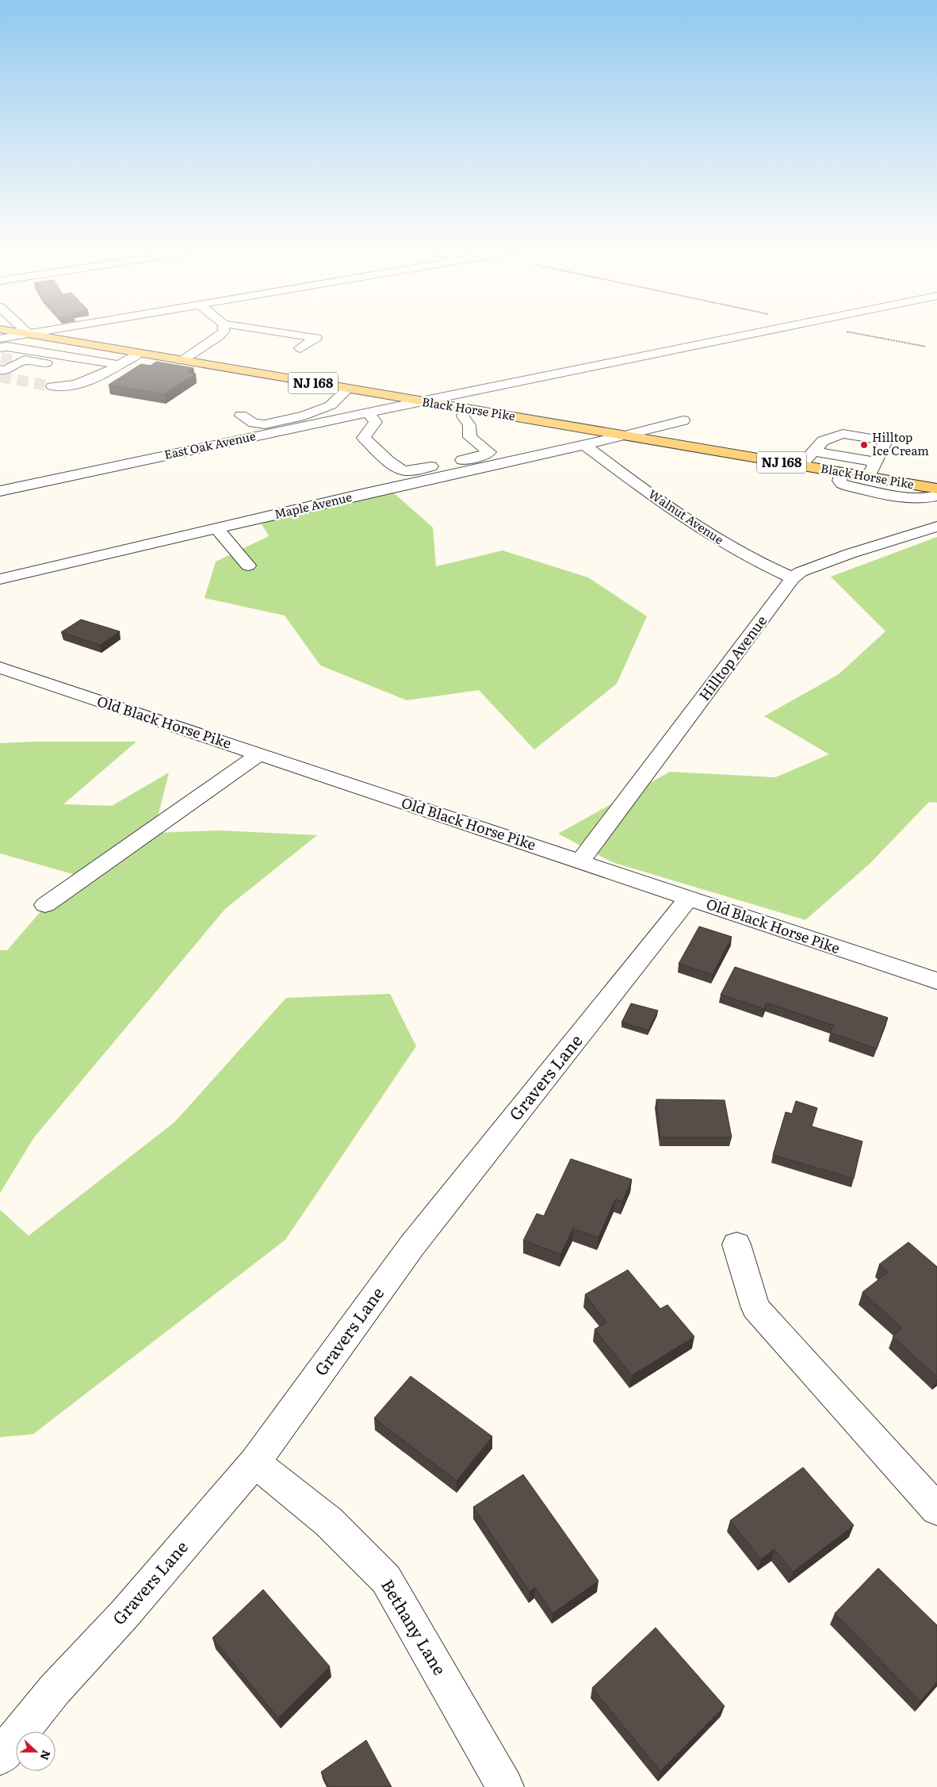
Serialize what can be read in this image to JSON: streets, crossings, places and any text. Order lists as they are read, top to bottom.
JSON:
{
  "streets": {
    "main road": ["NJ 168", "Black Horse Pike"],
    "street": [
      "East Oak Avenue",
      "Maple Avenue",
      "Walnut Avenue",
      "Hilltop Avenue",
      "Old Black Horse Pike",
      "Gravers Lane",
      "Bethany Lane"
    ]
  },
  "crossings": [
    ["Black Horse Pike", "East Oak Avenue"],
    ["Black Horse Pike", "Maple Avenue"],
    ["Maple Avenue", "Walnut Avenue"],
    ["Walnut Avenue", "Hilltop Avenue"],
    ["Hilltop Avenue", "Old Black Horse Pike"],
    ["Old Black Horse Pike", "Gravers Lane"],
    ["Gravers Lane", "Bethany Lane"]
  ],
  "places": ["Hilltop Ice Cream"],
  "north": "right"
}
